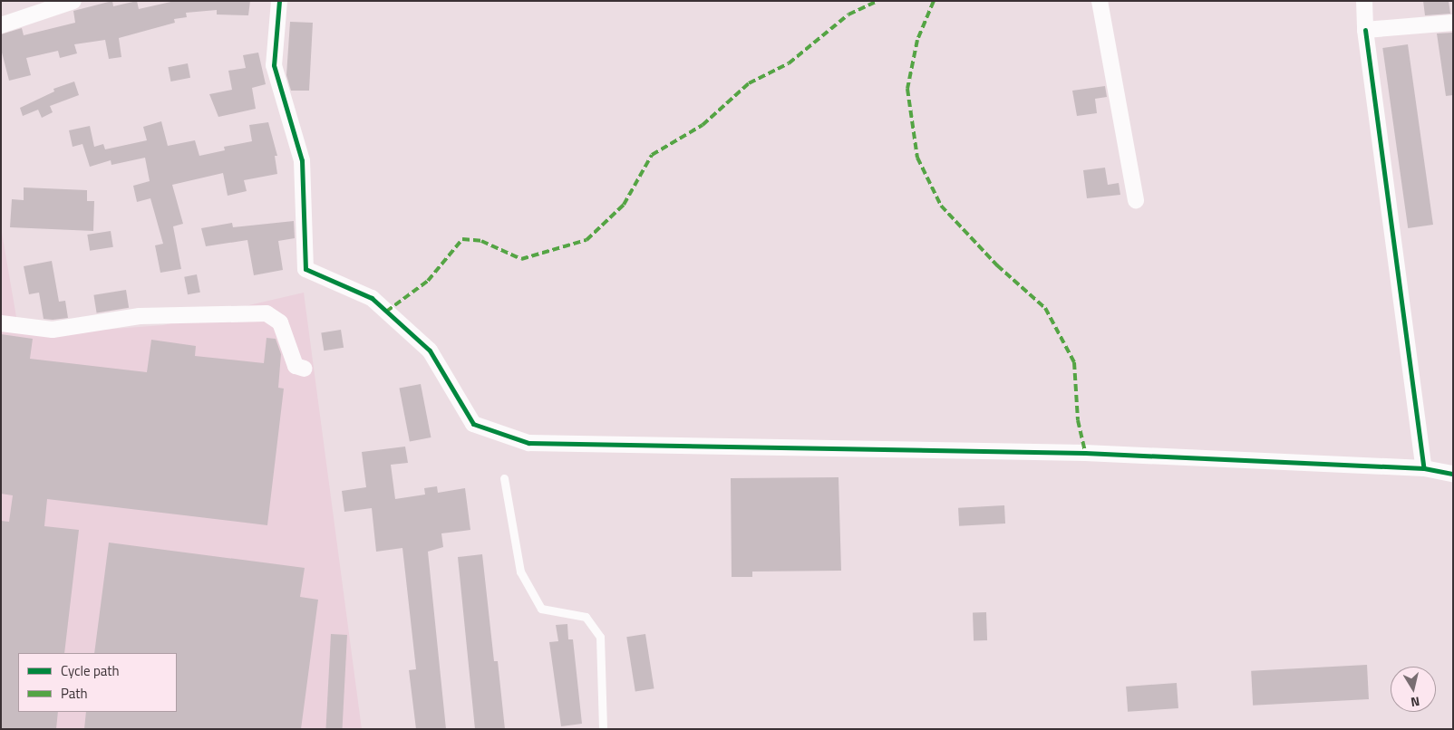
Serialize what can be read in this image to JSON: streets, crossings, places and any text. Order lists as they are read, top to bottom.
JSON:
{
  "legend": ["Cycle path", "Path"],
  "north": "bottom"
}
